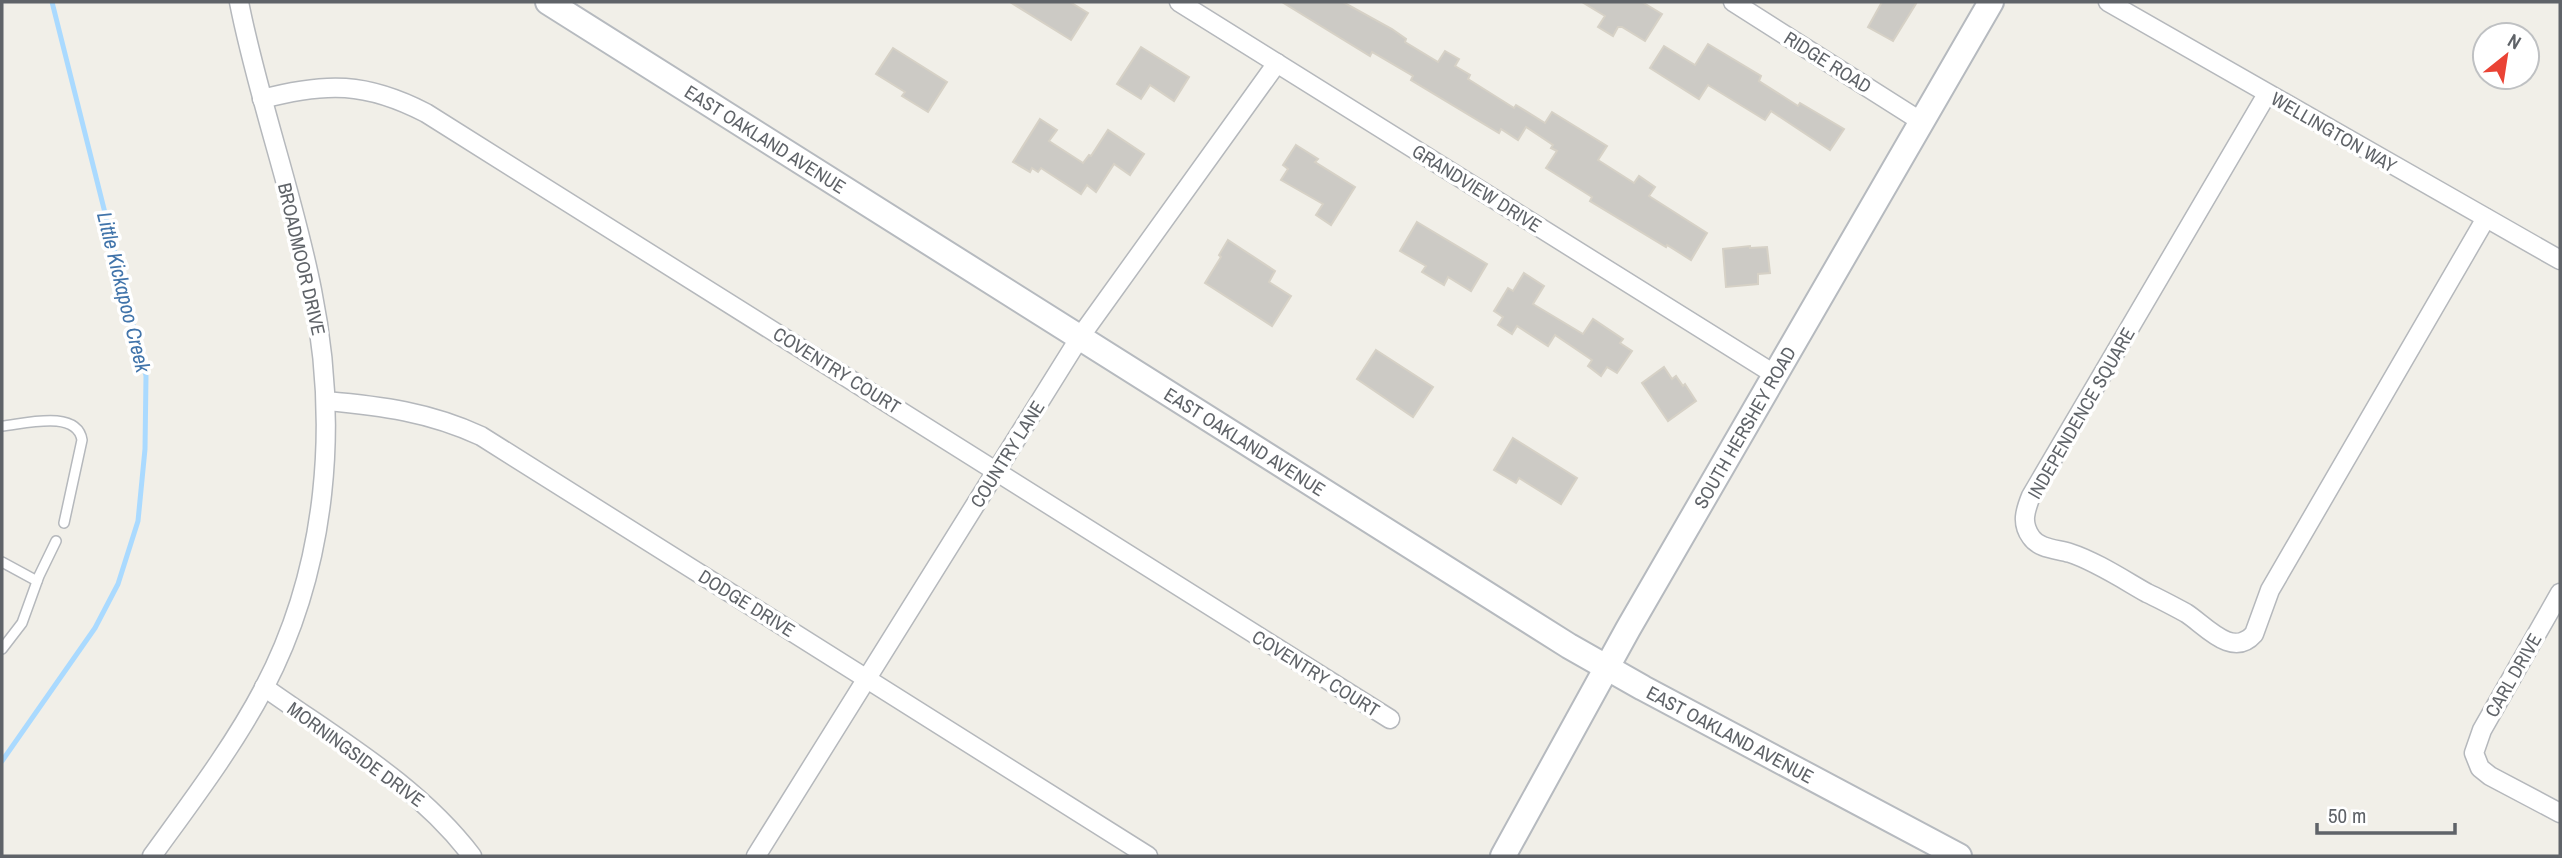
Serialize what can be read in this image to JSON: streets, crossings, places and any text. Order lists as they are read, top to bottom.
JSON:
{
  "streets": {
    "main road": ["EAST OAKLAND AVENUE", "SOUTH HERSHEY ROAD"],
    "street": [
      "RIDGE ROAD",
      "WELLINGTON WAY",
      "GRANDVIEW DRIVE",
      "BROADMOOR DRIVE",
      "COVENTRY COURT",
      "INDEPENDENCE SQUARE",
      "COUNTRY LANE",
      "DODGE DRIVE",
      "CARL DRIVE",
      "MORNINGSIDE DRIVE"
    ]
  },
  "crossings": [
    ["RIDGE ROAD", "SOUTH HERSHEY ROAD"],
    ["WELLINGTON WAY", "INDEPENDENCE SQUARE"],
    ["EAST OAKLAND AVENUE", "SOUTH HERSHEY ROAD"],
    ["EAST OAKLAND AVENUE", "COUNTRY LANE"],
    ["GRANDVIEW DRIVE", "SOUTH HERSHEY ROAD"],
    ["GRANDVIEW DRIVE", "COUNTRY LANE"],
    ["BROADMOOR DRIVE", "COVENTRY COURT"],
    ["BROADMOOR DRIVE", "DODGE DRIVE"],
    ["BROADMOOR DRIVE", "MORNINGSIDE DRIVE"],
    ["COVENTRY COURT", "COUNTRY LANE"],
    ["COUNTRY LANE", "DODGE DRIVE"]
  ],
  "water": ["Little Kickapoo Creek"],
  "scale_bar": "50 m",
  "north": "top right"
}
